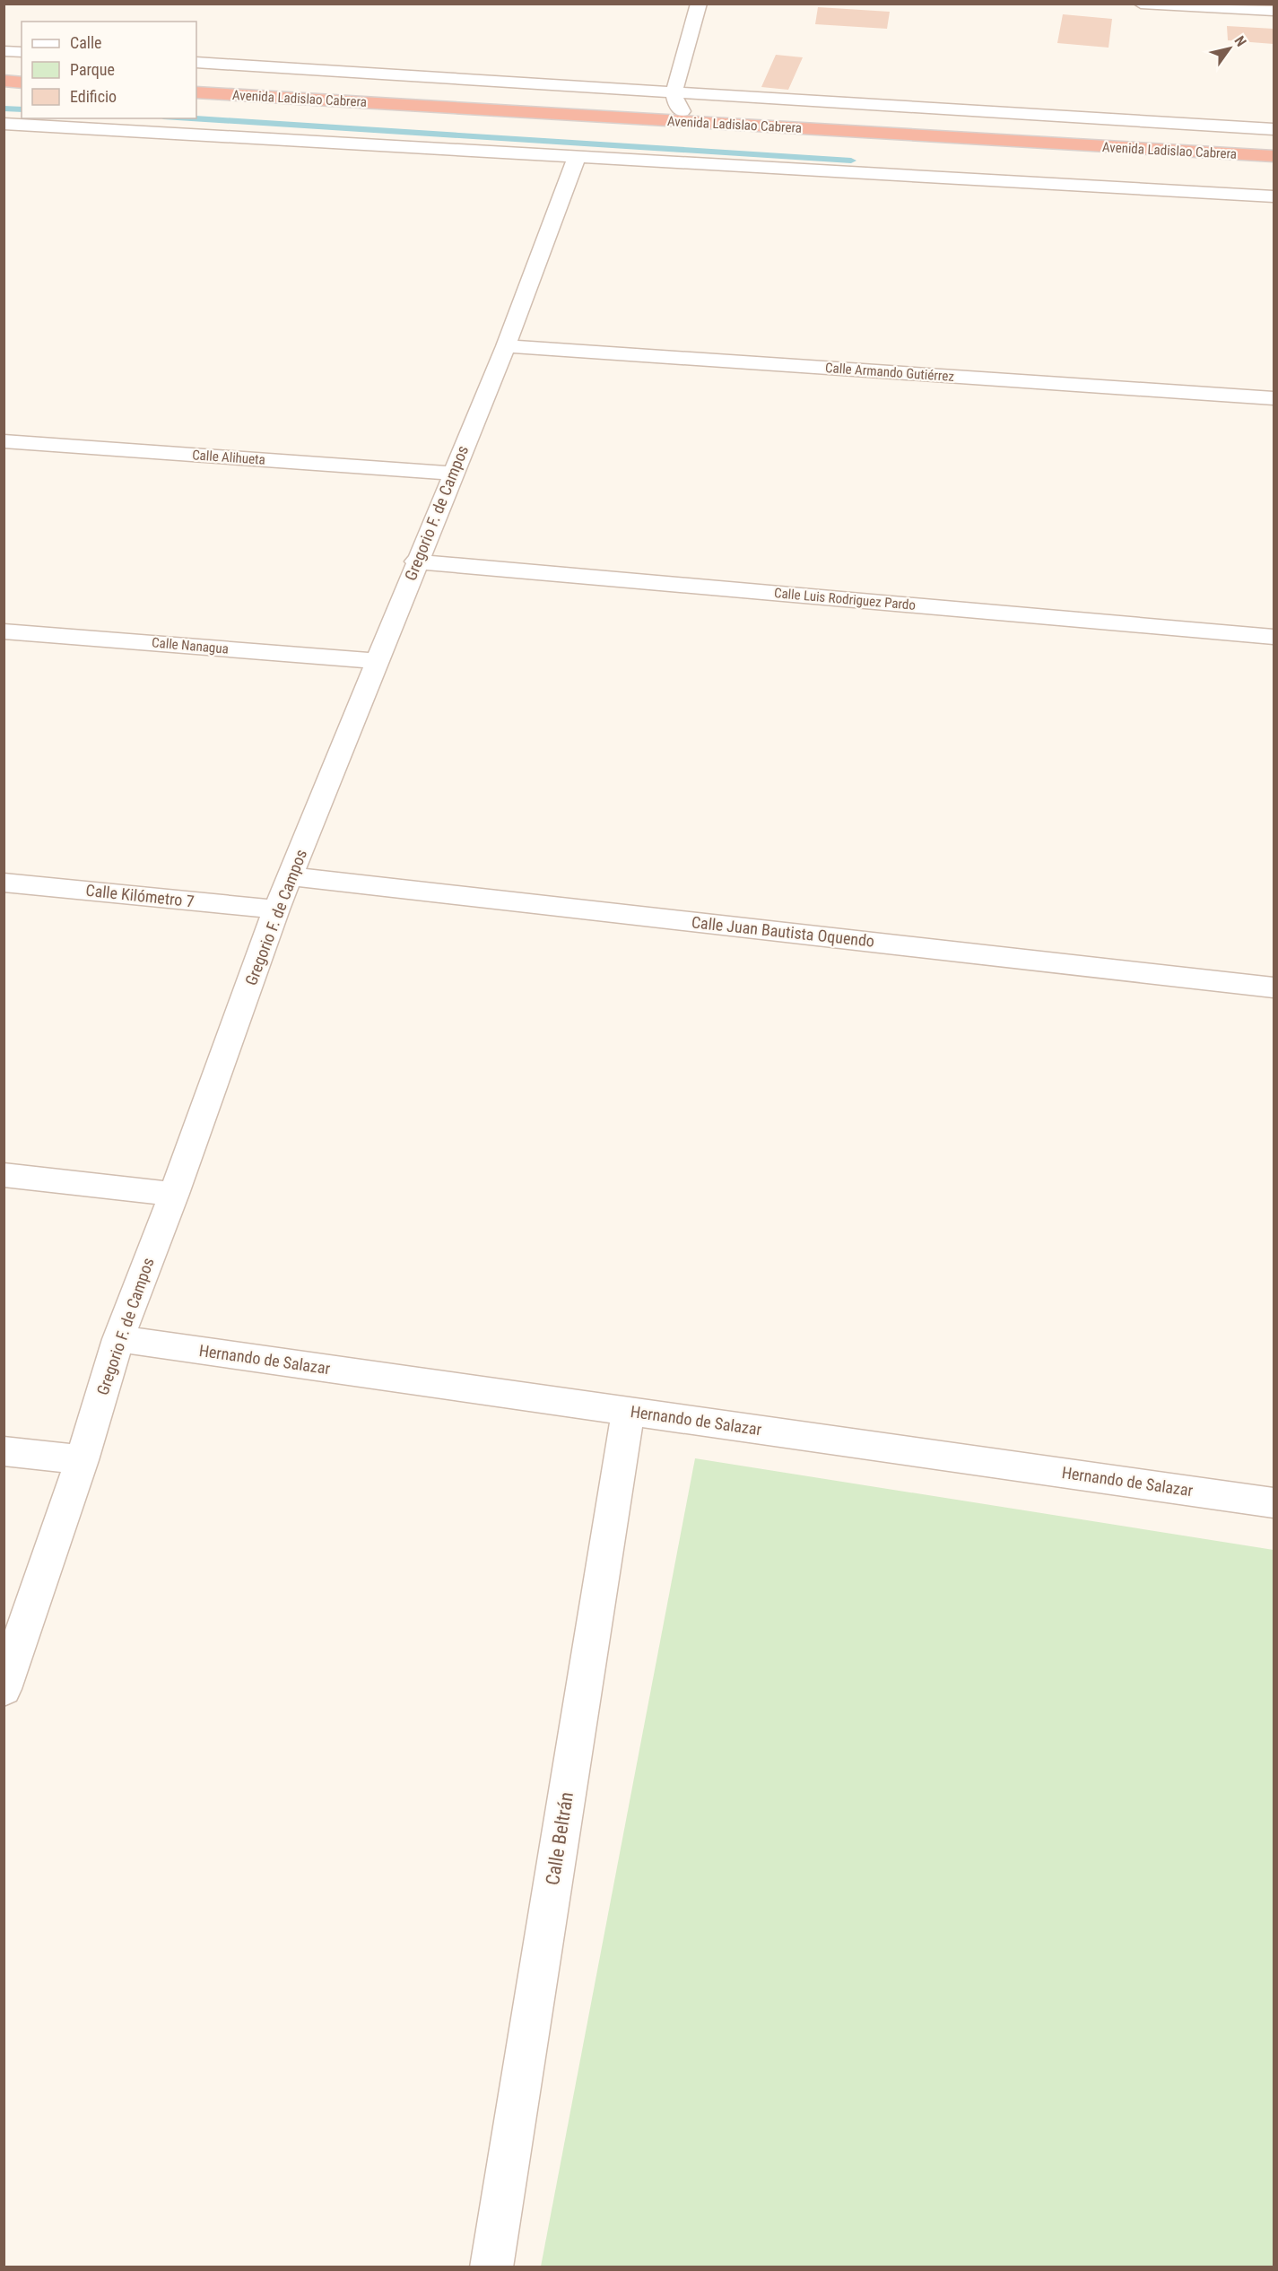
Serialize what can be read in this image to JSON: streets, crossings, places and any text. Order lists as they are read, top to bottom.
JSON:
{
  "streets": {
    "highway": ["Avenida Ladislao Cabrera"],
    "street": [
      "Calle Armando Gutiérrez",
      "Calle Alihueta",
      "Gregorio F. de Campos",
      "Calle Luis Rodriguez Pardo",
      "Calle Nanagua",
      "Calle Kilómetro 7",
      "Calle Juan Bautista Oquendo",
      "Hernando de Salazar",
      "Calle Beltrán"
    ]
  },
  "crossings": [
    ["Calle Armando Gutiérrez", "Gregorio F. de Campos"],
    ["Calle Alihueta", "Gregorio F. de Campos"],
    ["Gregorio F. de Campos", "Calle Luis Rodriguez Pardo"],
    ["Gregorio F. de Campos", "Calle Nanagua"],
    ["Gregorio F. de Campos", "Calle Kilómetro 7"],
    ["Gregorio F. de Campos", "Calle Juan Bautista Oquendo"],
    ["Gregorio F. de Campos", "Hernando de Salazar"],
    ["Hernando de Salazar", "Calle Beltrán"]
  ],
  "legend": ["Calle", "Parque", "Edificio"],
  "north": "top right"
}
